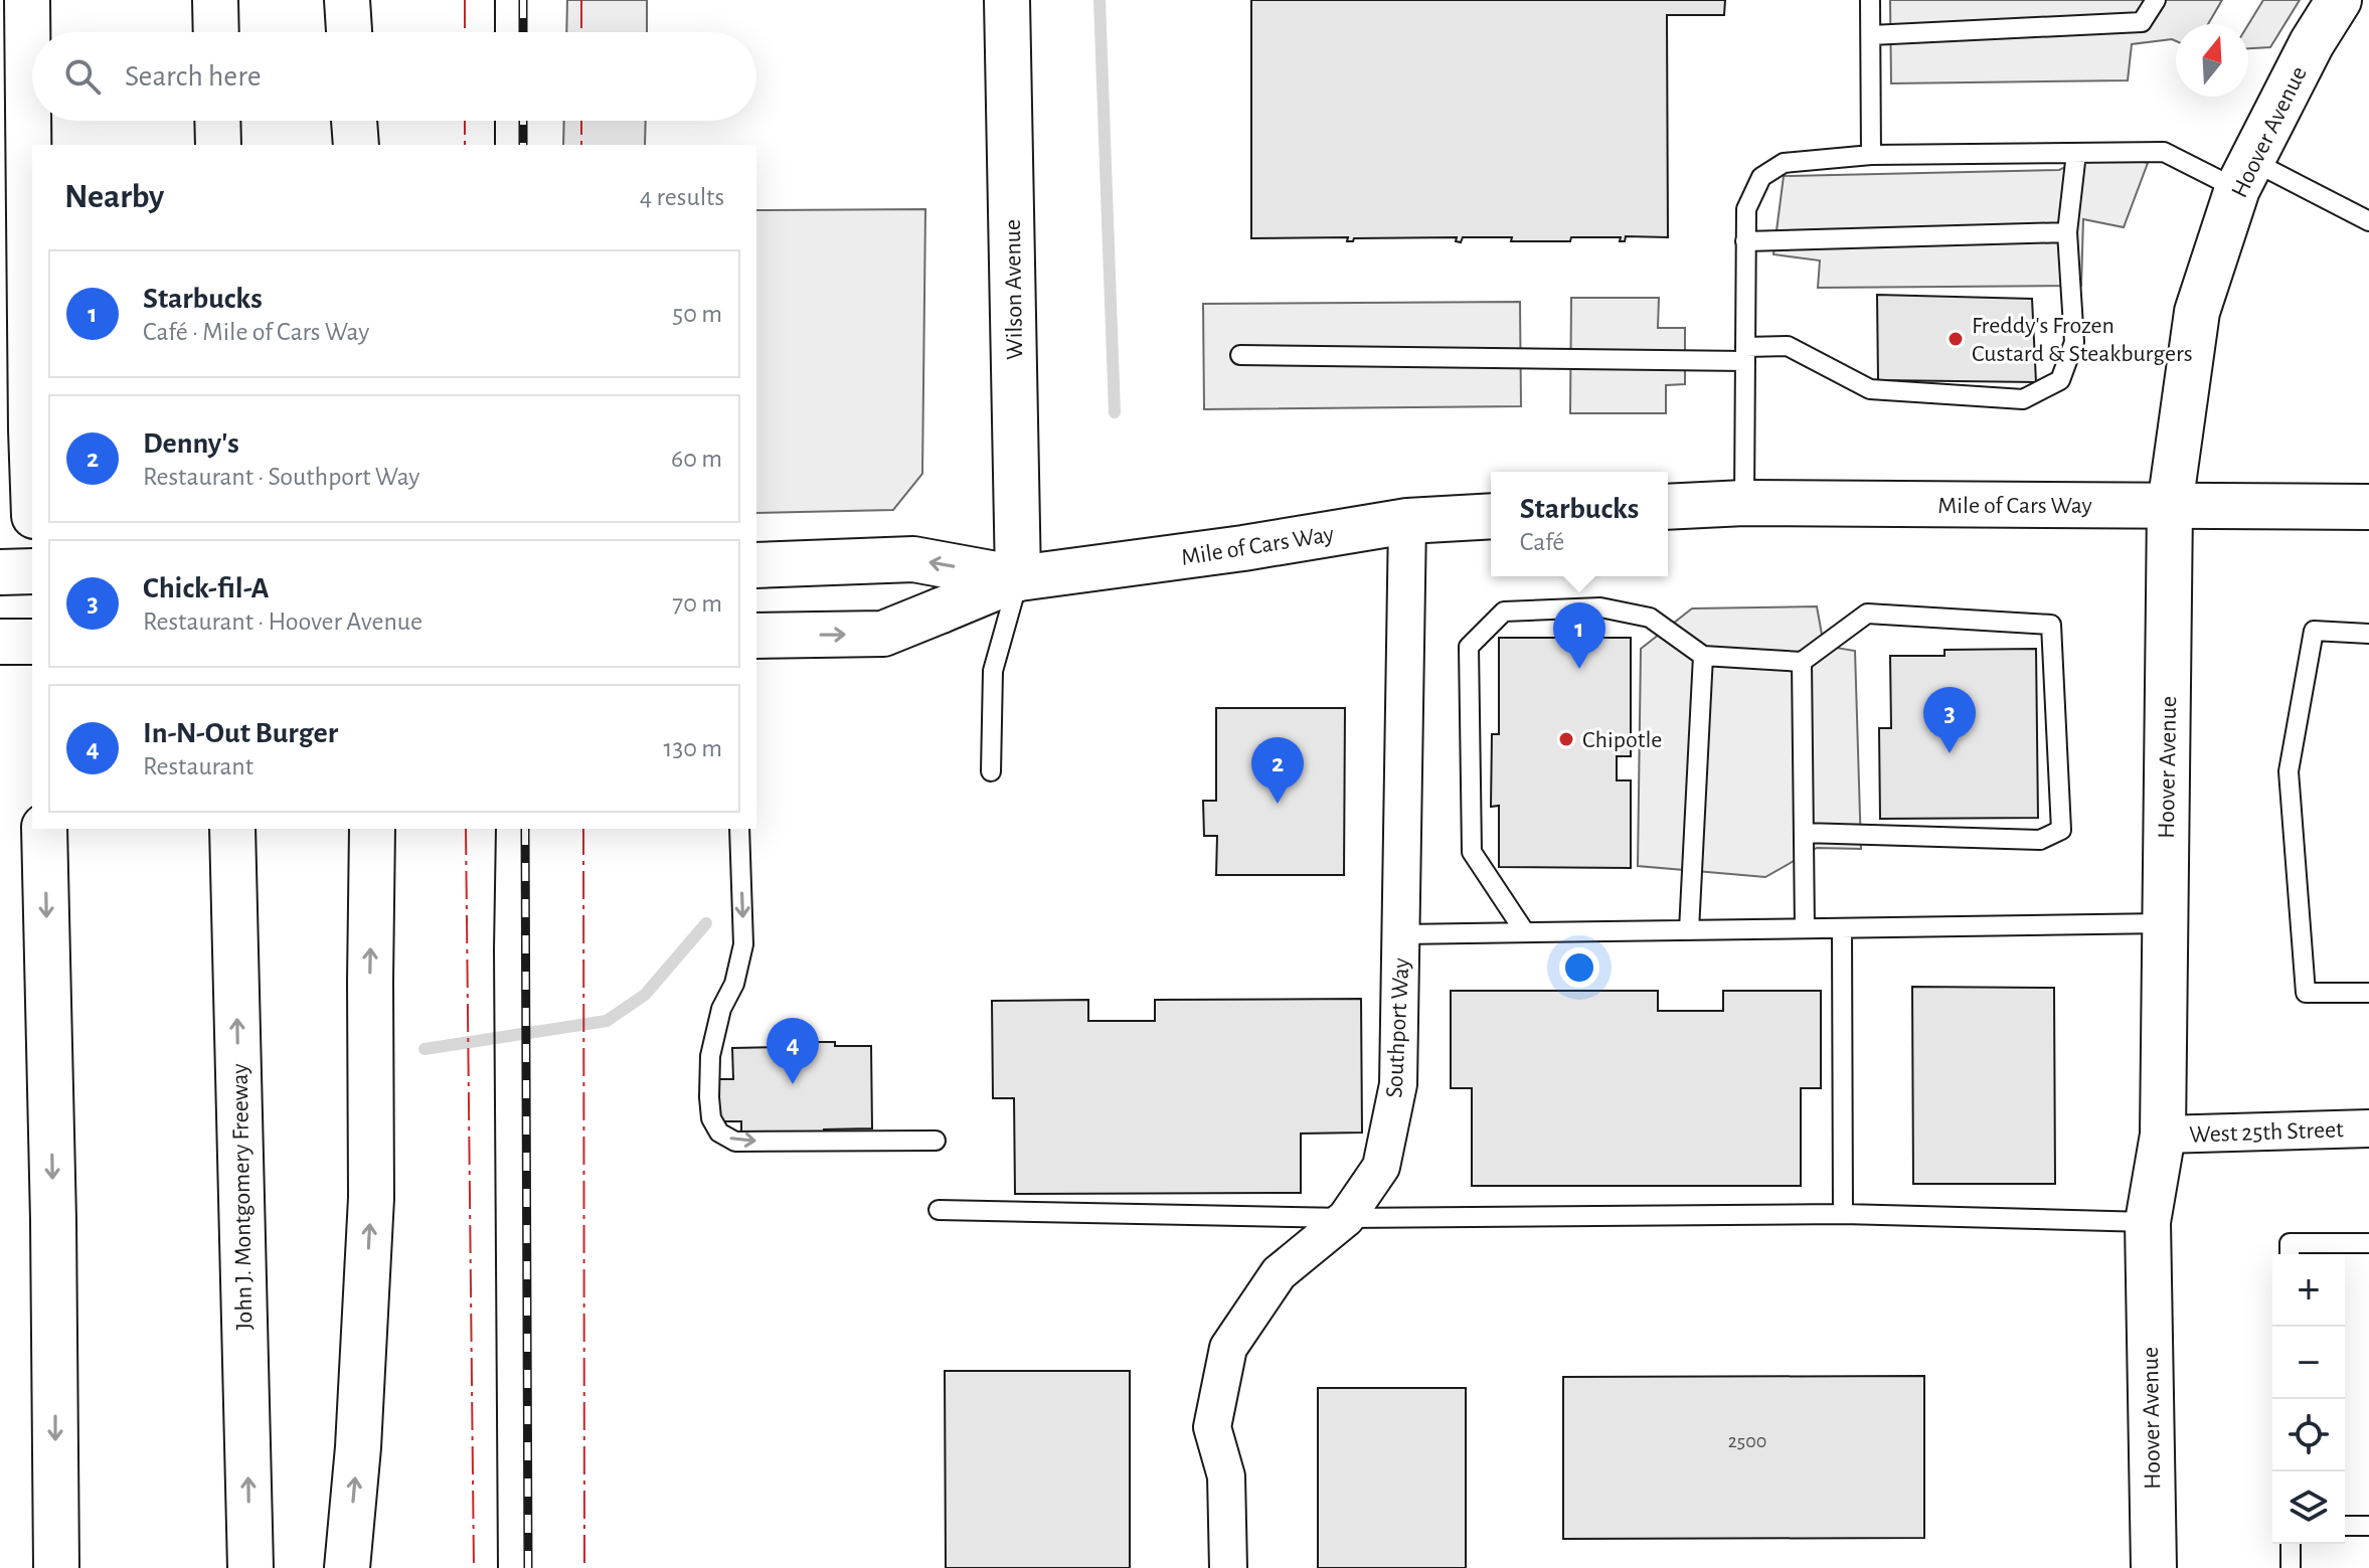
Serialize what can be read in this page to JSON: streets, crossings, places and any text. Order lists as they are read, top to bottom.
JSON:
{
  "streets": {
    "main road": [
      "Hoover Avenue",
      "Wilson Avenue",
      "Mile of Cars Way",
      "John J. Montgomery Freeway"
    ],
    "street": ["Southport Way", "West 25th Street"]
  },
  "crossings": [
    ["Hoover Avenue", "Mile of Cars Way"],
    ["Hoover Avenue", "West 25th Street"],
    ["Wilson Avenue", "Mile of Cars Way"],
    ["Mile of Cars Way", "Southport Way"]
  ],
  "places": ["Freddy's Frozen Custard & Steakburgers", "Chipotle"],
  "house_numbers": ["2500"],
  "north": "top",
  "page": {
    "search": "Search here",
    "heading": ["Nearby", "4 results"],
    "list": [
      {
        "mark": "1",
        "name": "Starbucks",
        "note": "Café · Mile of Cars Way",
        "value": "50 m"
      },
      {
        "mark": "2",
        "name": "Denny's",
        "note": "Restaurant · Southport Way",
        "value": "60 m"
      },
      {
        "mark": "3",
        "name": "Chick-fil-A",
        "note": "Restaurant · Hoover Avenue",
        "value": "70 m"
      },
      {
        "mark": "4",
        "name": "In-N-Out Burger",
        "note": "Restaurant",
        "value": "130 m"
      }
    ],
    "popup": ["Starbucks", "Café"],
    "pins": [
      "1",
      "3",
      "2",
      "4"
    ],
    "map_buttons": ["+", "−"]
  }
}
